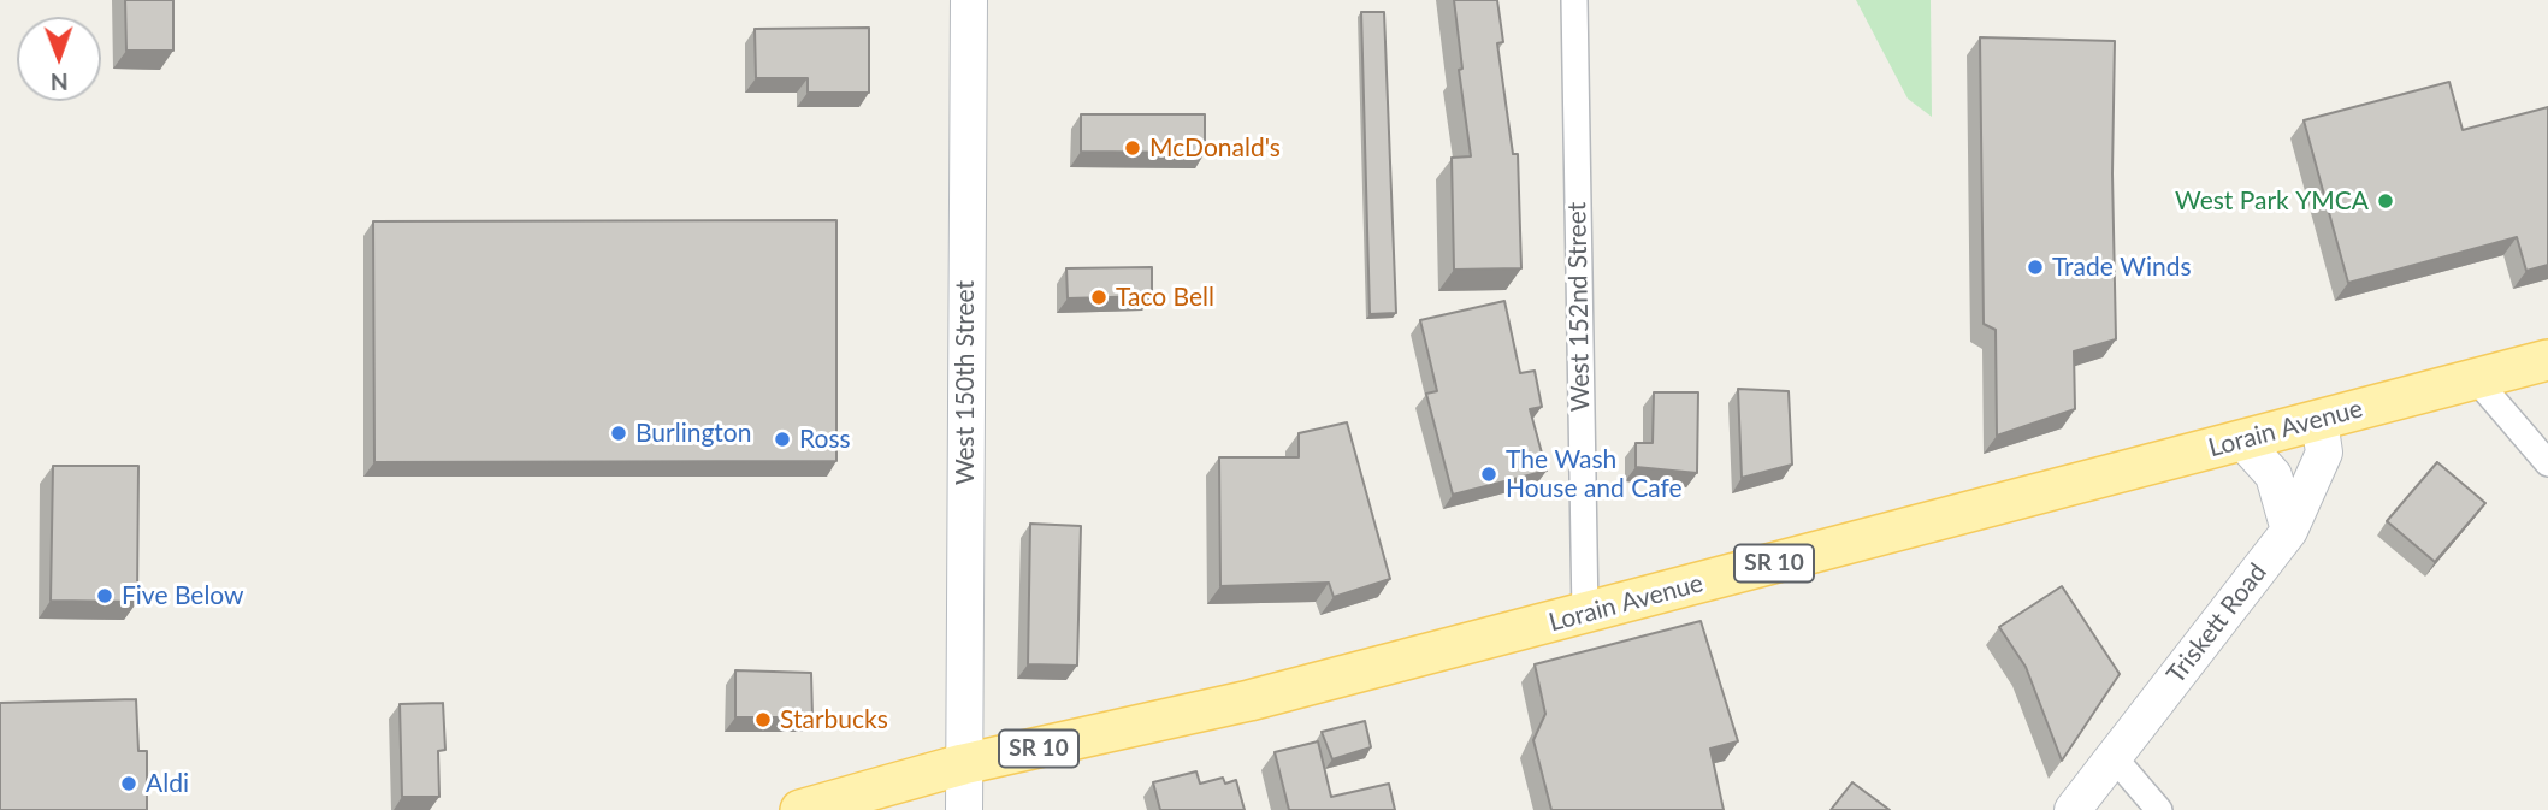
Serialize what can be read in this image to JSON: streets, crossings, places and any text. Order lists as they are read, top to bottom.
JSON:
{
  "streets": {
    "main road": [
      "West 150th Street",
      "Lorain Avenue",
      "SR 10",
      "Triskett Road"
    ],
    "street": ["West 152nd Street"]
  },
  "crossings": [
    ["West 152nd Street", "Lorain Avenue"],
    ["West 150th Street", "Lorain Avenue"],
    ["Lorain Avenue", "Triskett Road"]
  ],
  "places": [
    "McDonald's",
    "West Park YMCA",
    "Trade Winds",
    "Taco Bell",
    "Burlington",
    "Ross",
    "The Wash House and Cafe",
    "Five Below",
    "Starbucks",
    "Aldi"
  ],
  "north": "bottom"
}
